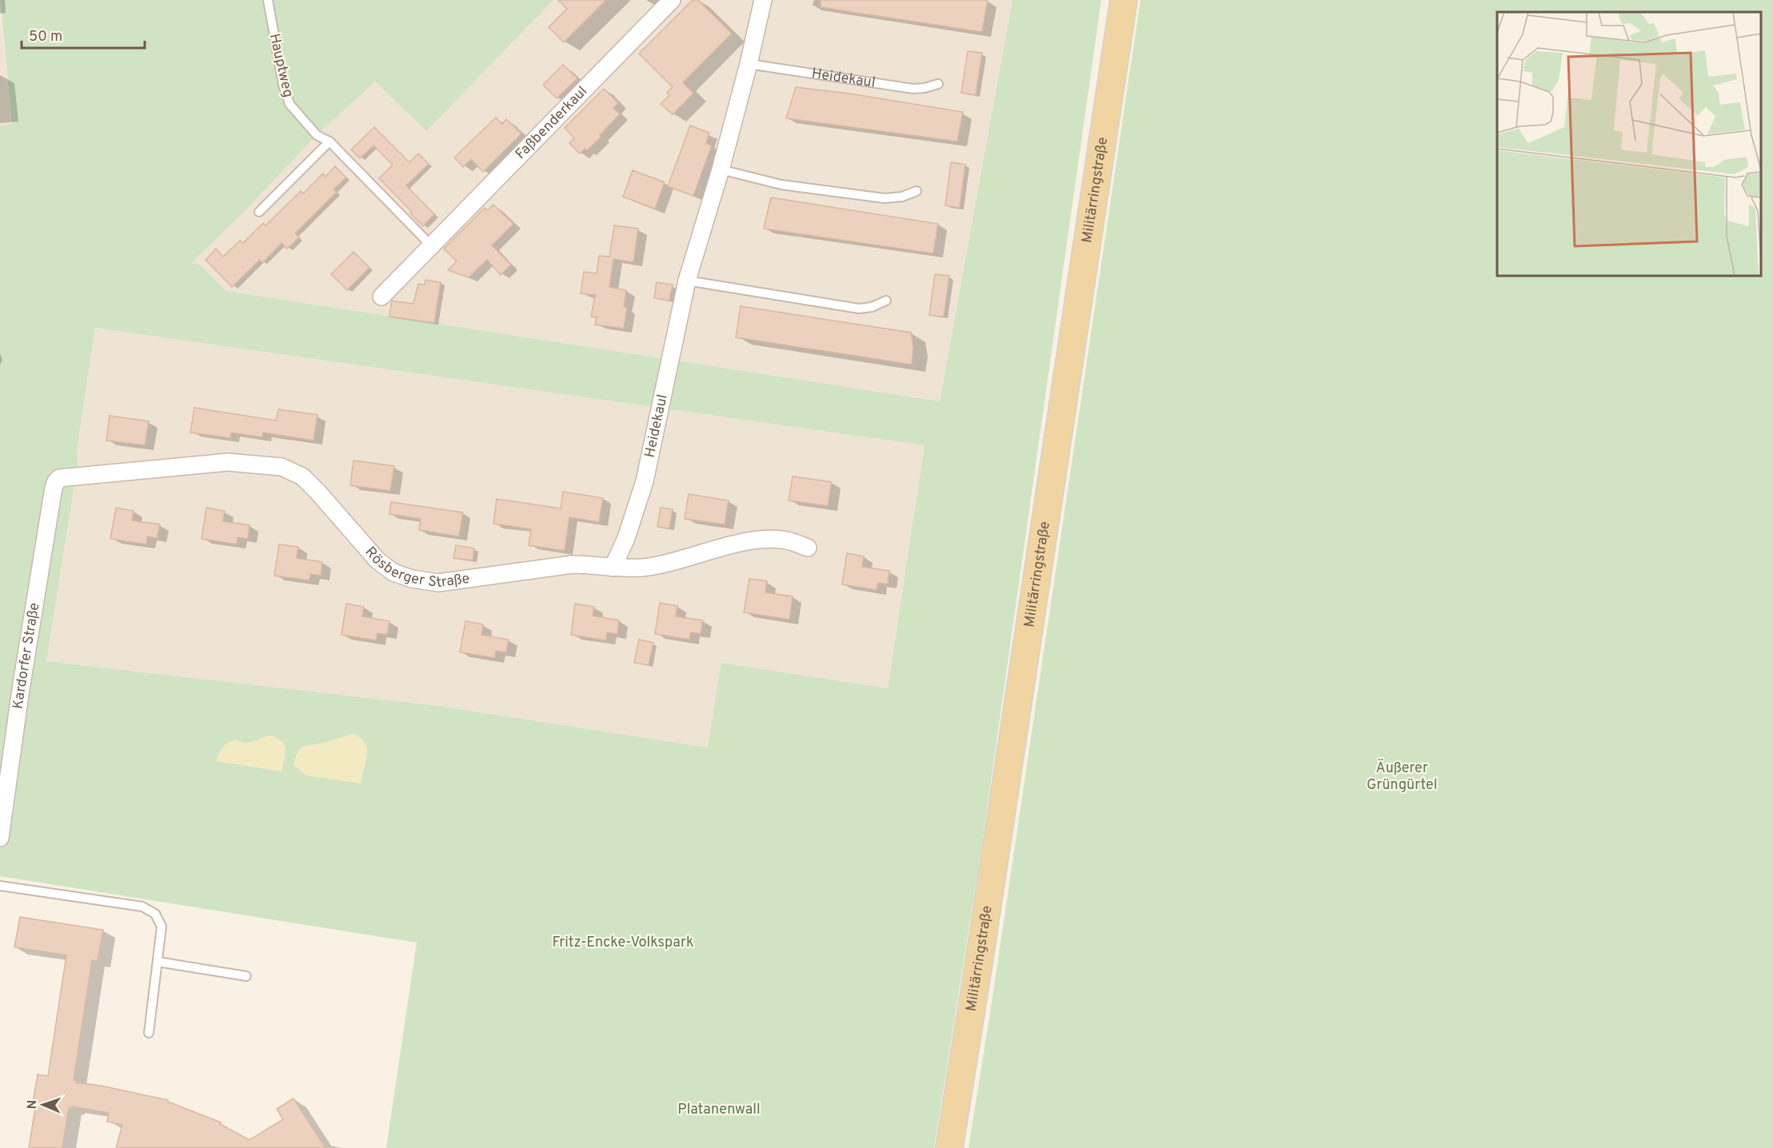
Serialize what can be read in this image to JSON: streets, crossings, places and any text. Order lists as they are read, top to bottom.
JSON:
{
  "streets": {
    "main road": ["Militärringstraße"],
    "street": [
      "Heidekaul",
      "Faßbenderkaul",
      "Rösberger Straße",
      "Kardorfer Straße"
    ],
    "lane": ["Hauptweg"]
  },
  "crossings": [
    ["Heidekaul", "Rösberger Straße"],
    ["Rösberger Straße", "Kardorfer Straße"]
  ],
  "parks": ["Äußerer Grüngürtel", "Fritz-Encke-Volkspark", "Platanenwall"],
  "scale_bar": "50 m",
  "north": "left"
}
